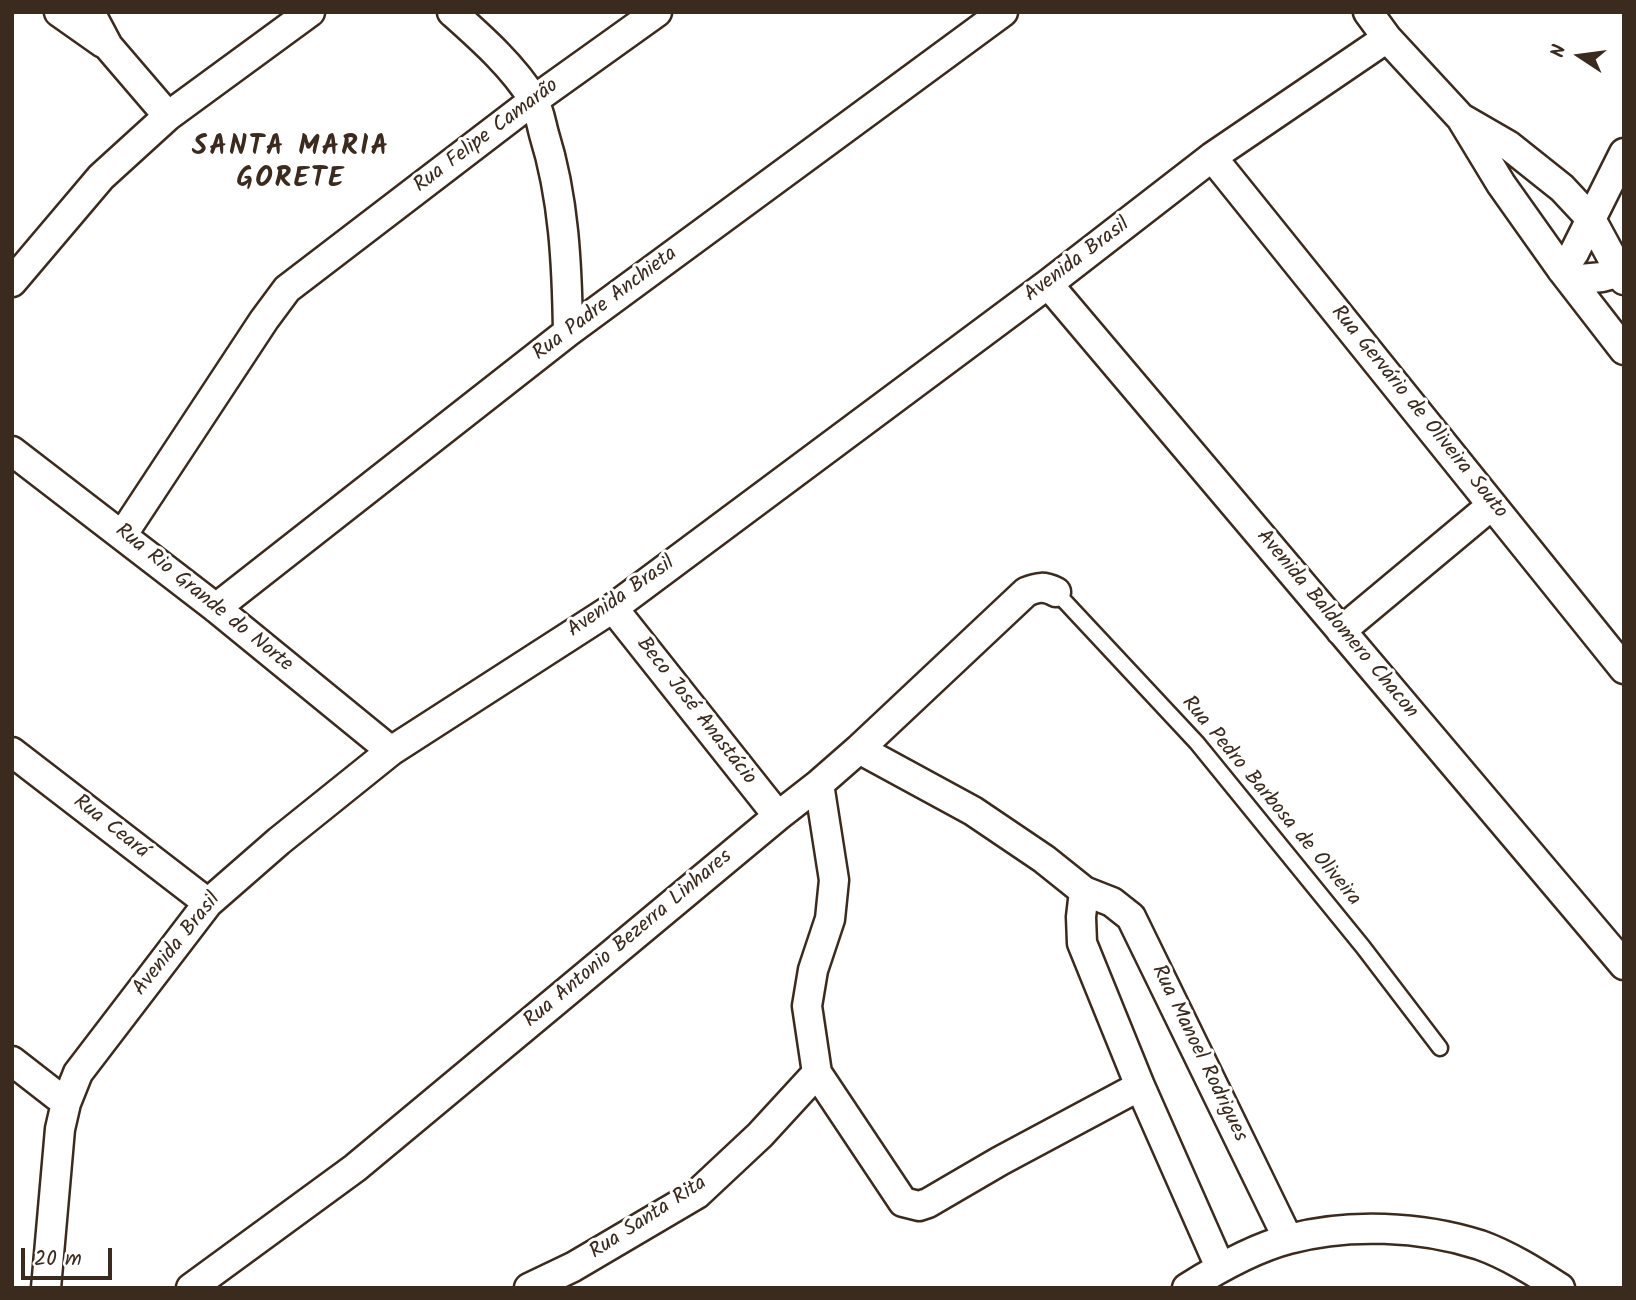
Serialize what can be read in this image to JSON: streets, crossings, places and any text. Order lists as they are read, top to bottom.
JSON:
{
  "streets": {
    "street": [
      "Rua Felipe Camarão",
      "Avenida Brasil",
      "Rua Padre Anchieta",
      "Rua Gervário de Oliveira Souto",
      "Rua Rio Grande do Norte",
      "Avenida Baldomero Chacon",
      "Beco José Anastácio",
      "Rua Ceará",
      "Rua Antonio Bezerra Linhares",
      "Rua Manoel Rodrigues",
      "Rua Santa Rita"
    ],
    "lane": ["Rua Pedro Barbosa de Oliveira"]
  },
  "crossings": [
    ["Rua Felipe Camarão", "Rua Rio Grande do Norte"],
    ["Avenida Brasil", "Rua Gervário de Oliveira Souto"],
    ["Avenida Brasil", "Rua Rio Grande do Norte"],
    ["Avenida Brasil", "Avenida Baldomero Chacon"],
    ["Avenida Brasil", "Beco José Anastácio"],
    ["Avenida Brasil", "Rua Ceará"],
    ["Rua Padre Anchieta", "Rua Rio Grande do Norte"],
    ["Beco José Anastácio", "Rua Antonio Bezerra Linhares"],
    ["Rua Pedro Barbosa de Oliveira", "Rua Antonio Bezerra Linhares"],
    ["Rua Antonio Bezerra Linhares", "Rua Manoel Rodrigues"]
  ],
  "districts": ["SANTA MARIA GORETE"],
  "scale_bar": "20 m",
  "north": "left"
}
